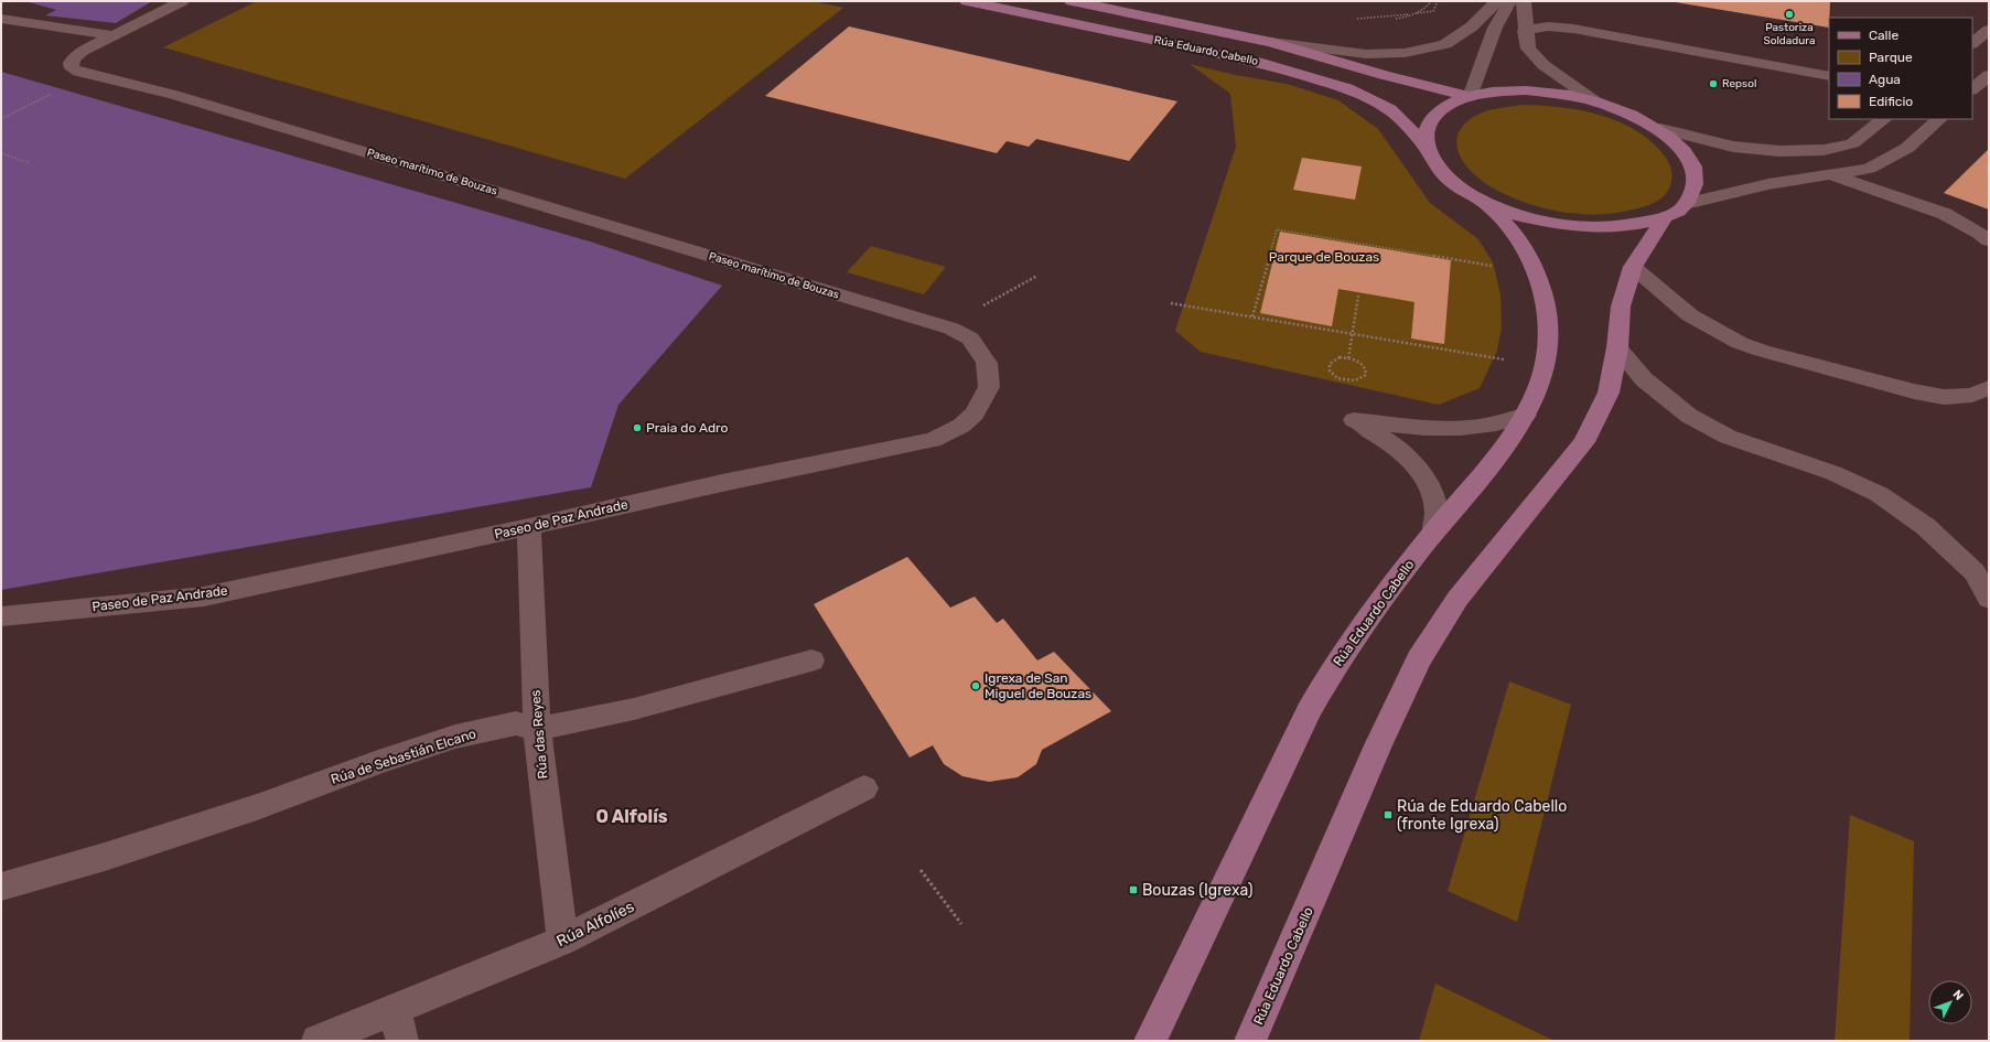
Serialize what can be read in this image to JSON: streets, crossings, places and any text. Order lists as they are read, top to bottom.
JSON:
{
  "streets": {
    "main road": ["Rúa Eduardo Cabello"],
    "street": [
      "Paseo marítimo de Bouzas",
      "Paseo de Paz Andrade",
      "Rúa das Reyes",
      "Rúa de Sebastián Elcano",
      "Rúa Alfolíes"
    ]
  },
  "crossings": [
    ["Paseo marítimo de Bouzas", "Paseo de Paz Andrade"],
    ["Paseo de Paz Andrade", "Rúa das Reyes"],
    ["Rúa das Reyes", "Rúa de Sebastián Elcano"],
    ["Rúa das Reyes", "Rúa Alfolíes"]
  ],
  "districts": ["O Alfolís"],
  "parks": ["Parque de Bouzas"],
  "places": {
    "other": [
      "Pastoriza Soldadura",
      "Repsol",
      "Praia do Adro",
      "Igrexa de San Miguel de Bouzas"
    ],
    "transit": ["Rúa de Eduardo Cabello (fronte Igrexa)", "Bouzas (Igrexa)"]
  },
  "legend": [
    "Calle",
    "Parque",
    "Agua",
    "Edificio"
  ],
  "north": "top right"
}
